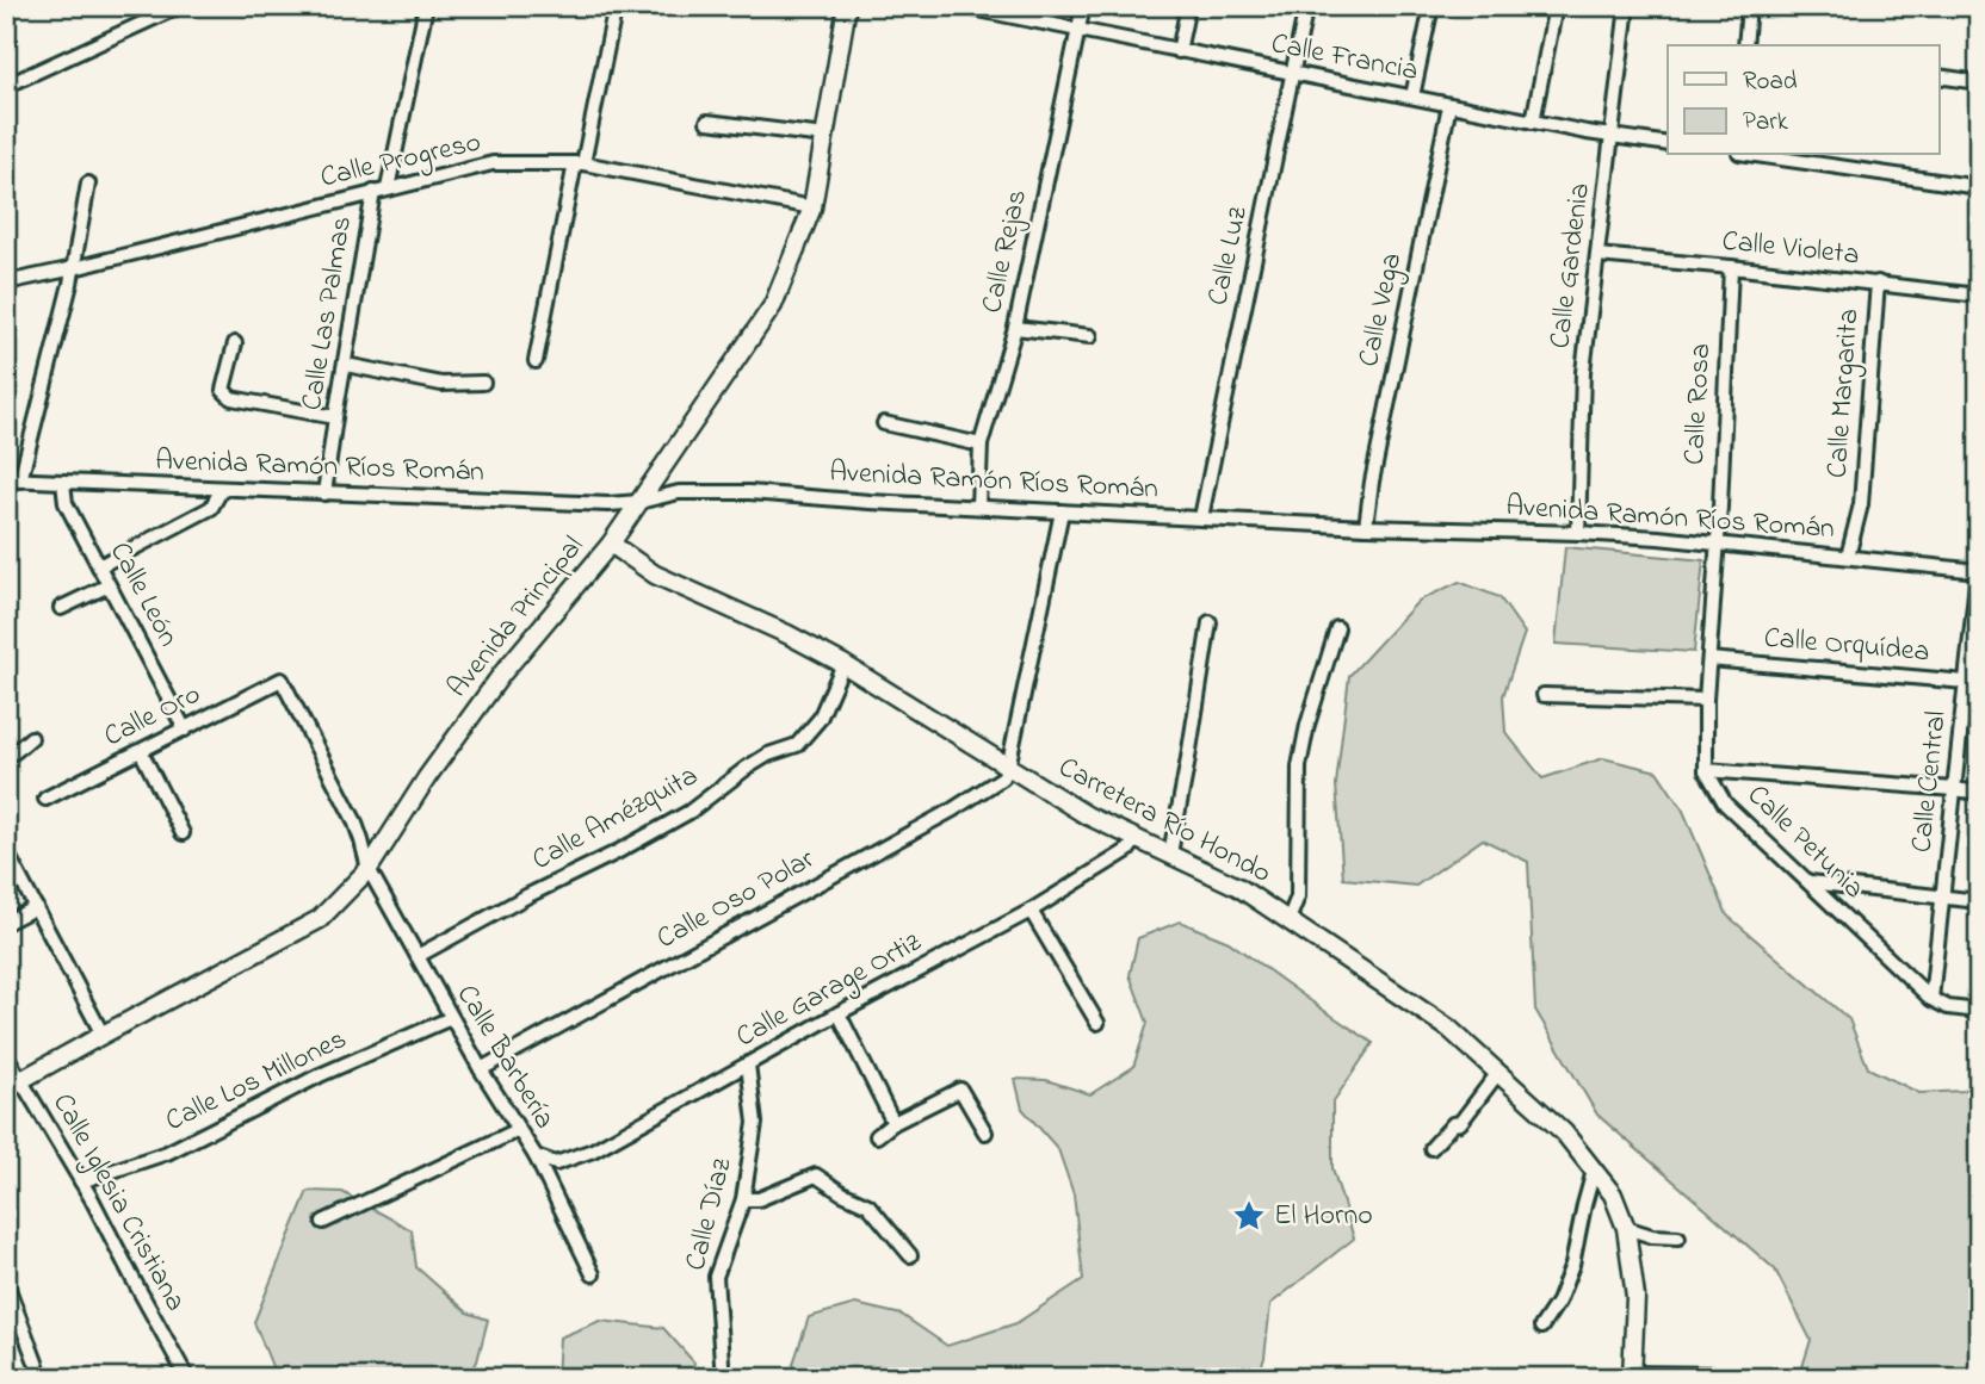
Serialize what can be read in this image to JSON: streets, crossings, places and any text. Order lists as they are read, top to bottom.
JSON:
{
  "streets": {
    "street": [
      "Calle Francia",
      "Calle Progreso",
      "Calle Violeta",
      "Calle Rejas",
      "Calle Luz",
      "Calle Gardenia",
      "Calle Vega",
      "Calle Las Palmas",
      "Calle Margarita",
      "Calle Rosa",
      "Avenida Ramón Ríos Román",
      "Calle León",
      "Avenida Principal",
      "Calle Orquídea",
      "Calle Oro",
      "Calle Central",
      "Calle Amézquita",
      "Carretera Río Hondo",
      "Calle Petunia",
      "Calle Oso Polar",
      "Calle Garage Ortiz",
      "Calle Barbería",
      "Calle Los Millones",
      "Calle Iglesia Cristiana",
      "Calle Díaz"
    ]
  },
  "crossings": [
    ["Calle Francia", "Calle Rejas"],
    ["Calle Francia", "Calle Luz"],
    ["Calle Francia", "Calle Gardenia"],
    ["Calle Francia", "Calle Vega"],
    ["Calle Progreso", "Calle Las Palmas"],
    ["Calle Progreso", "Avenida Principal"],
    ["Calle Violeta", "Calle Gardenia"],
    ["Calle Violeta", "Calle Margarita"],
    ["Calle Violeta", "Calle Rosa"],
    ["Calle Rejas", "Avenida Ramón Ríos Román"],
    ["Calle Luz", "Avenida Ramón Ríos Román"],
    ["Calle Gardenia", "Avenida Ramón Ríos Román"],
    ["Calle Vega", "Avenida Ramón Ríos Román"],
    ["Calle Las Palmas", "Avenida Ramón Ríos Román"],
    ["Calle Margarita", "Avenida Ramón Ríos Román"],
    ["Calle Rosa", "Avenida Ramón Ríos Román"],
    ["Avenida Ramón Ríos Román", "Calle León"],
    ["Avenida Ramón Ríos Román", "Avenida Principal"],
    ["Avenida Ramón Ríos Román", "Calle Central"],
    ["Calle León", "Calle Oro"],
    ["Avenida Principal", "Carretera Río Hondo"],
    ["Avenida Principal", "Calle Barbería"],
    ["Avenida Principal", "Calle Iglesia Cristiana"],
    ["Calle Orquídea", "Calle Central"],
    ["Calle Oro", "Calle Barbería"],
    ["Calle Central", "Calle Petunia"],
    ["Calle Amézquita", "Carretera Río Hondo"],
    ["Calle Amézquita", "Calle Barbería"],
    ["Carretera Río Hondo", "Calle Oso Polar"],
    ["Carretera Río Hondo", "Calle Garage Ortiz"],
    ["Calle Oso Polar", "Calle Barbería"],
    ["Calle Garage Ortiz", "Calle Barbería"],
    ["Calle Garage Ortiz", "Calle Díaz"],
    ["Calle Barbería", "Calle Los Millones"],
    ["Calle Los Millones", "Calle Iglesia Cristiana"]
  ],
  "places": {
    "place": ["El Horno"]
  },
  "legend": ["Road", "Park"]
}
